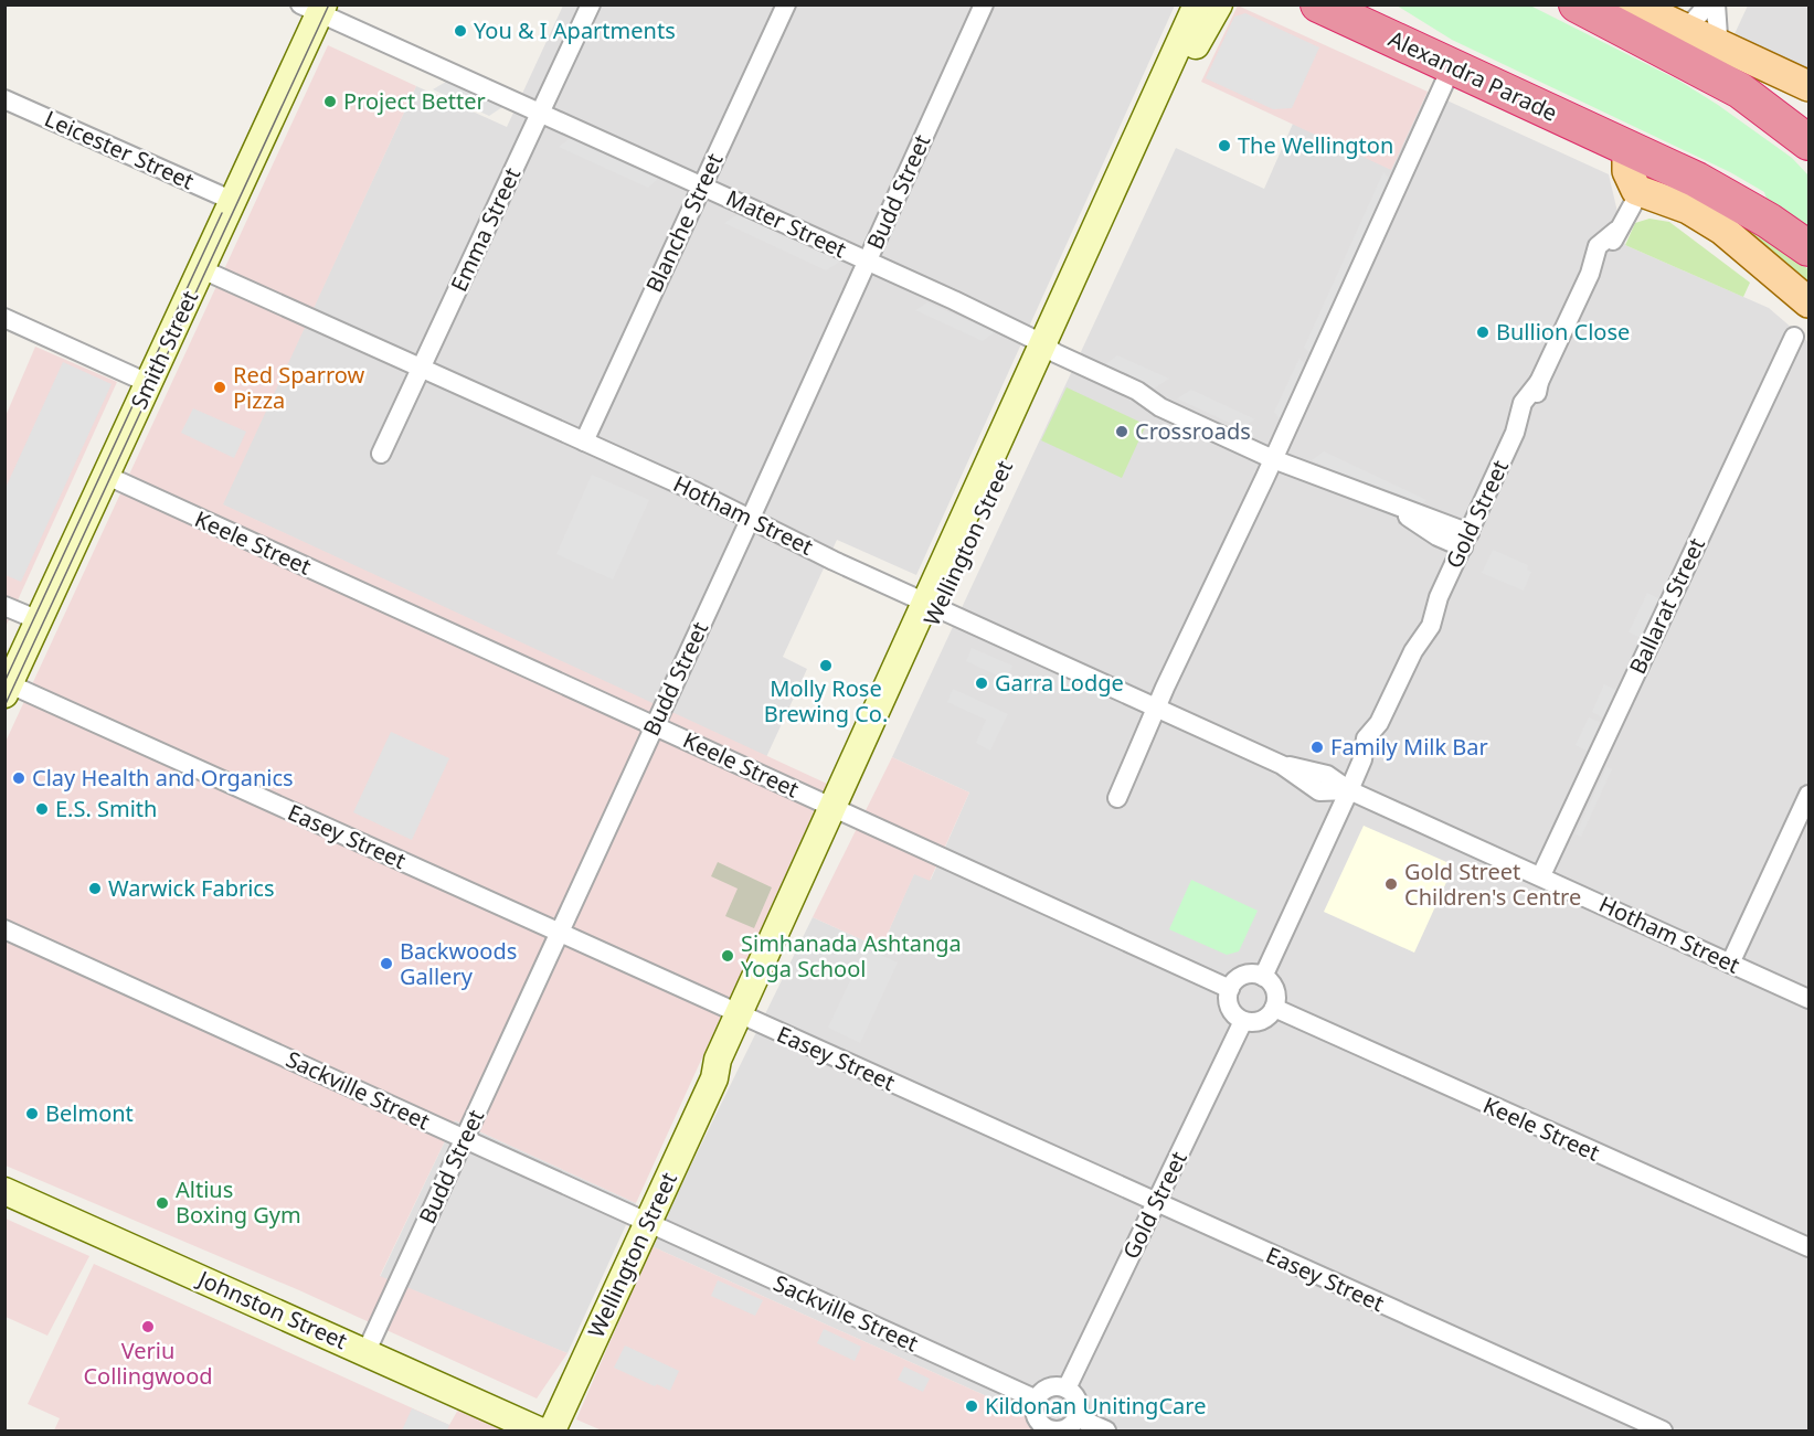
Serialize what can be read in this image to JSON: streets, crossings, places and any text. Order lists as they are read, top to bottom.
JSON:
{
  "streets": {
    "highway": ["Alexandra Parade"],
    "street": [
      "Leicester Street",
      "Budd Street",
      "Blanche Street",
      "Mater Street",
      "Emma Street",
      "Smith Street",
      "Gold Street",
      "Hotham Street",
      "Keele Street",
      "Wellington Street",
      "Ballarat Street",
      "Easey Street",
      "Sackville Street",
      "Johnston Street"
    ]
  },
  "crossings": [
    ["Leicester Street", "Smith Street"],
    ["Budd Street", "Mater Street"],
    ["Budd Street", "Hotham Street"],
    ["Budd Street", "Keele Street"],
    ["Budd Street", "Easey Street"],
    ["Budd Street", "Sackville Street"],
    ["Budd Street", "Johnston Street"],
    ["Blanche Street", "Mater Street"],
    ["Blanche Street", "Hotham Street"],
    ["Mater Street", "Emma Street"],
    ["Mater Street", "Smith Street"],
    ["Mater Street", "Gold Street"],
    ["Mater Street", "Wellington Street"],
    ["Emma Street", "Hotham Street"],
    ["Smith Street", "Hotham Street"],
    ["Smith Street", "Keele Street"],
    ["Smith Street", "Easey Street"],
    ["Gold Street", "Hotham Street"],
    ["Gold Street", "Keele Street"],
    ["Gold Street", "Easey Street"],
    ["Gold Street", "Sackville Street"],
    ["Hotham Street", "Wellington Street"],
    ["Hotham Street", "Ballarat Street"],
    ["Keele Street", "Wellington Street"],
    ["Wellington Street", "Easey Street"],
    ["Wellington Street", "Sackville Street"]
  ],
  "places": [
    "You & I Apartments",
    "Project Better",
    "The Wellington",
    "Bullion Close",
    "Red Sparrow Pizza",
    "Crossroads",
    "Molly Rose Brewing Co.",
    "Garra Lodge",
    "Family Milk Bar",
    "Clay Health and Organics",
    "E.S. Smith",
    "Gold Street Children's Centre",
    "Warwick Fabrics",
    "Simhanada Ashtanga Yoga School",
    "Backwoods Gallery",
    "Belmont",
    "Altius Boxing Gym",
    "Veriu Collingwood",
    "Kildonan UnitingCare"
  ]
}
